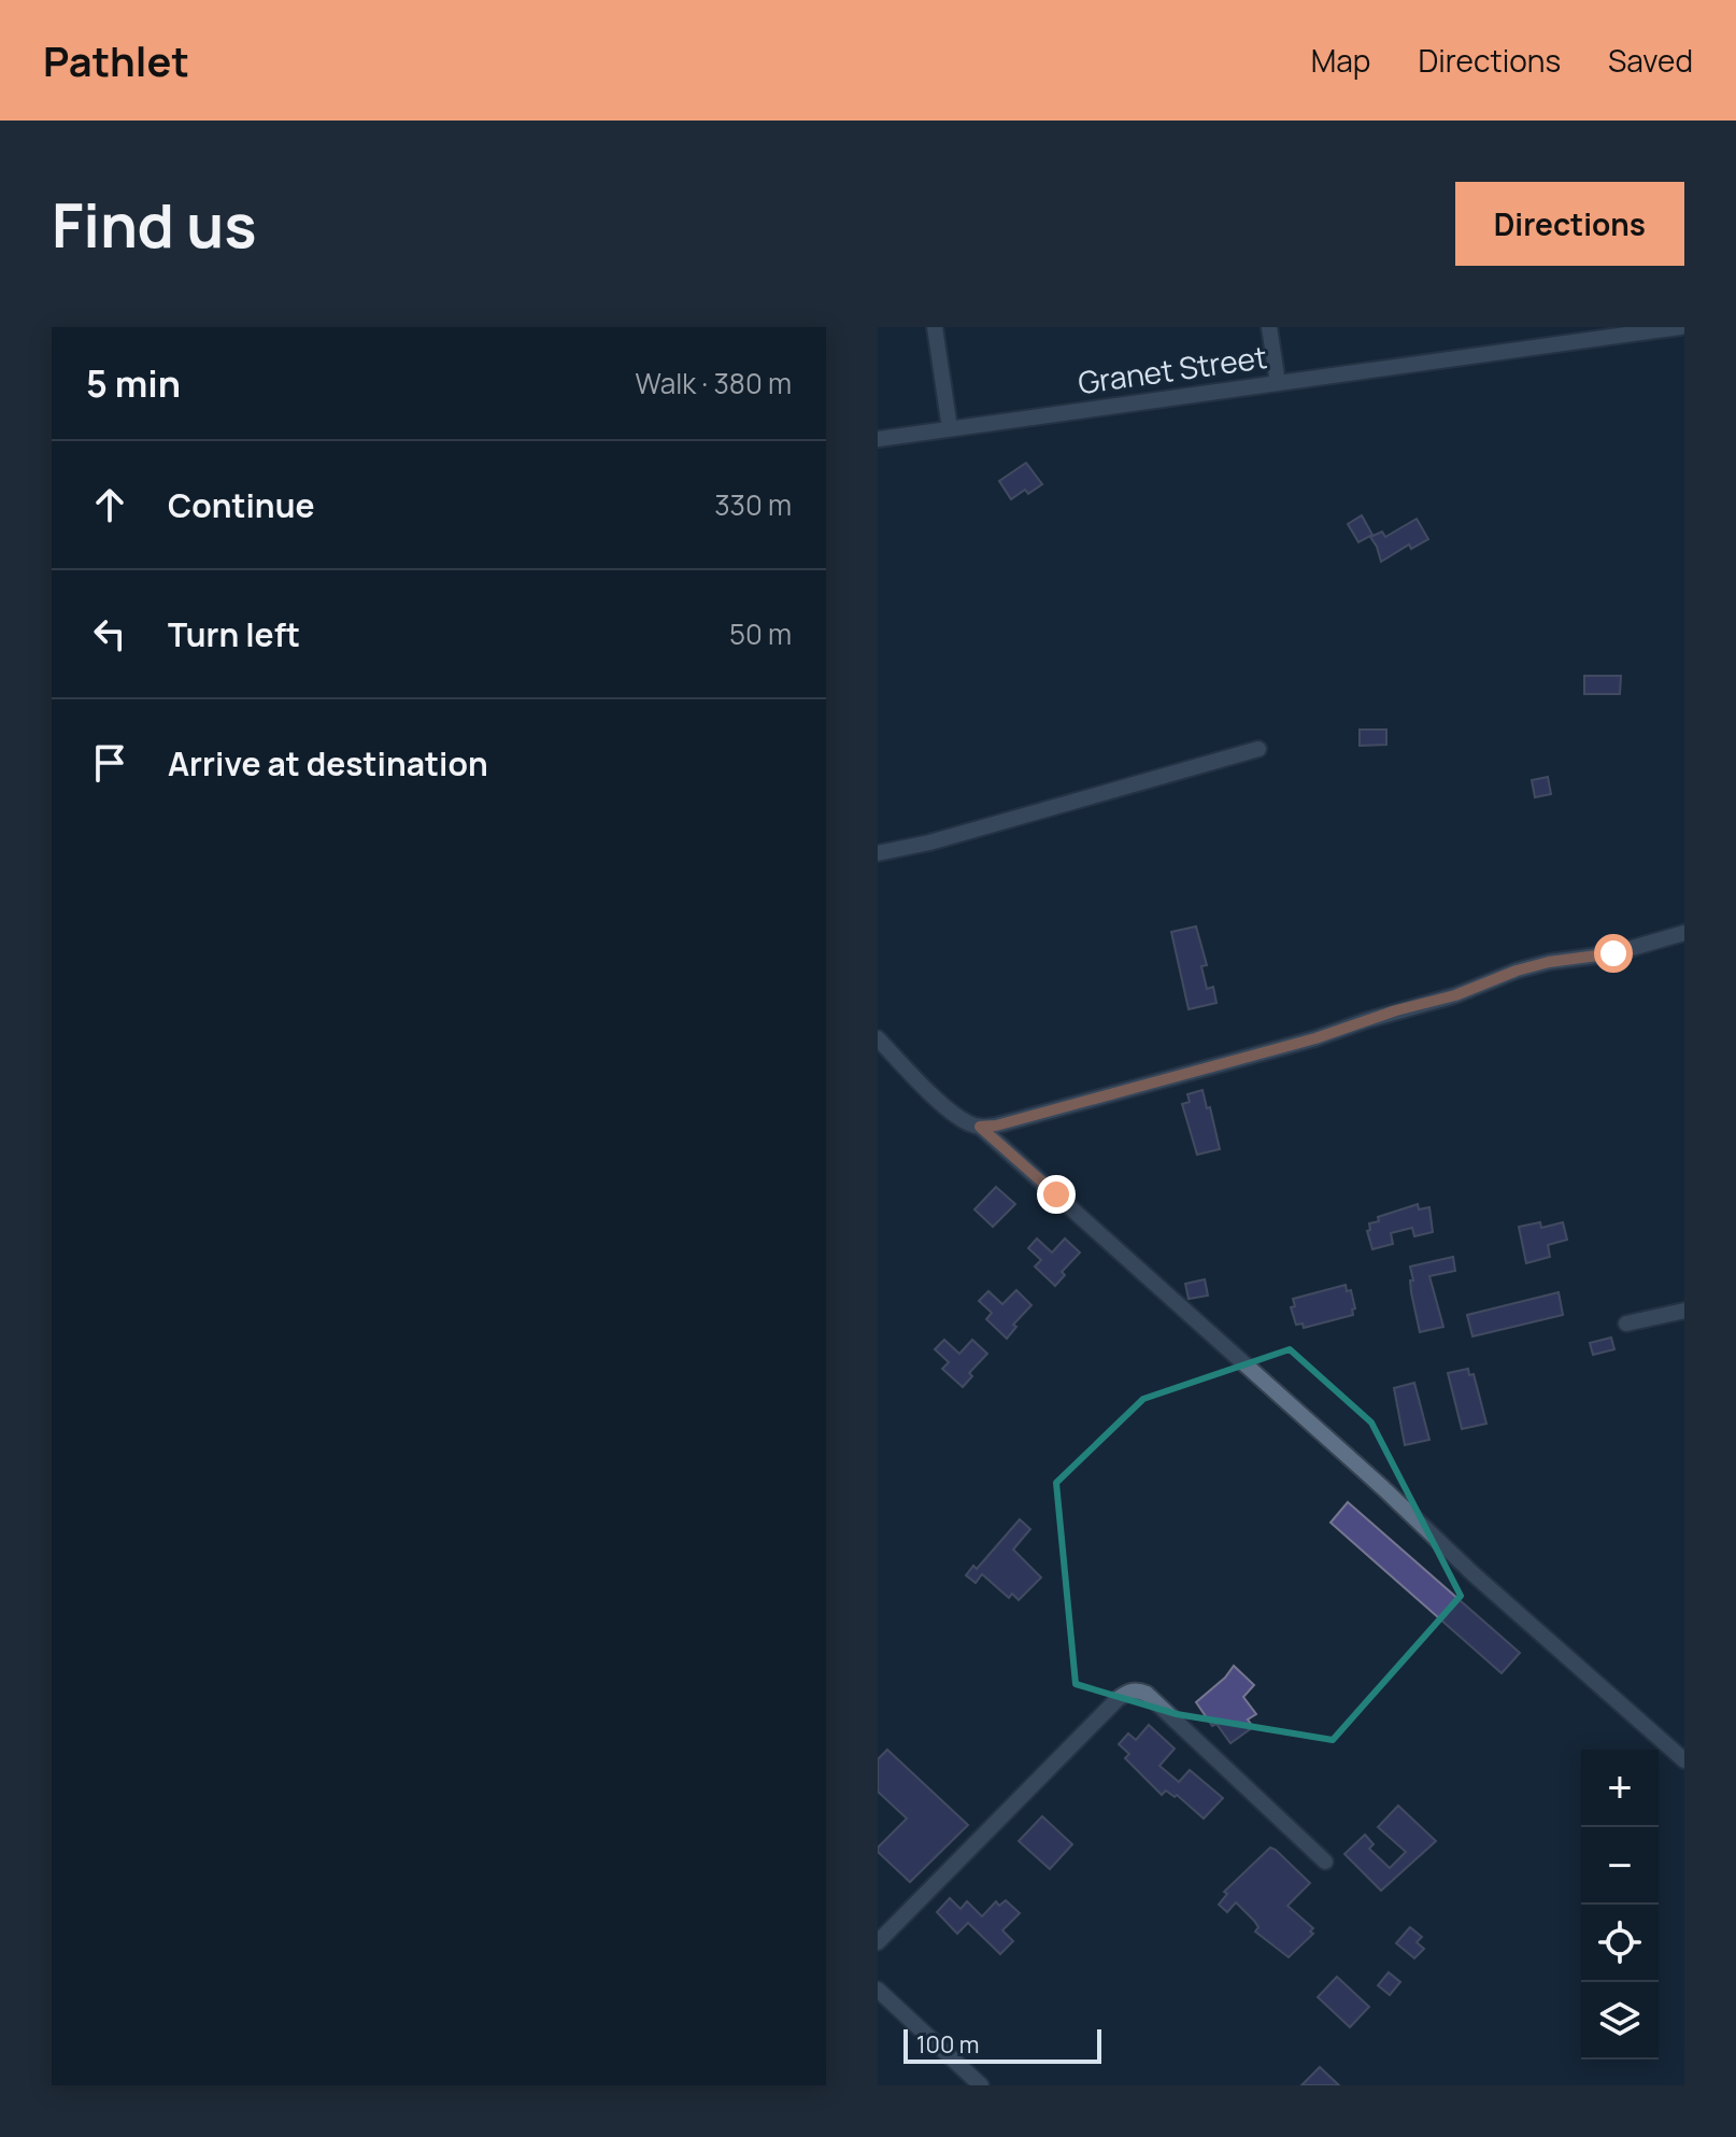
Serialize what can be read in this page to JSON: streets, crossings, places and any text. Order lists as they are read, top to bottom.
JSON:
{
  "streets": {
    "street": ["Granet Street"]
  },
  "scale_bar": "100 m",
  "page": {
    "header": "Pathlet",
    "nav": ["Map", "Directions", "Saved"],
    "buttons": "Directions",
    "title": "Find us",
    "heading": ["5 min", "Walk · 380 m"],
    "list": [
      ["Continue", "330 m"],
      ["Turn left", "50 m"],
      "Arrive at destination"
    ],
    "map_buttons": ["+", "−"],
    "scale": "100 m"
  }
}
